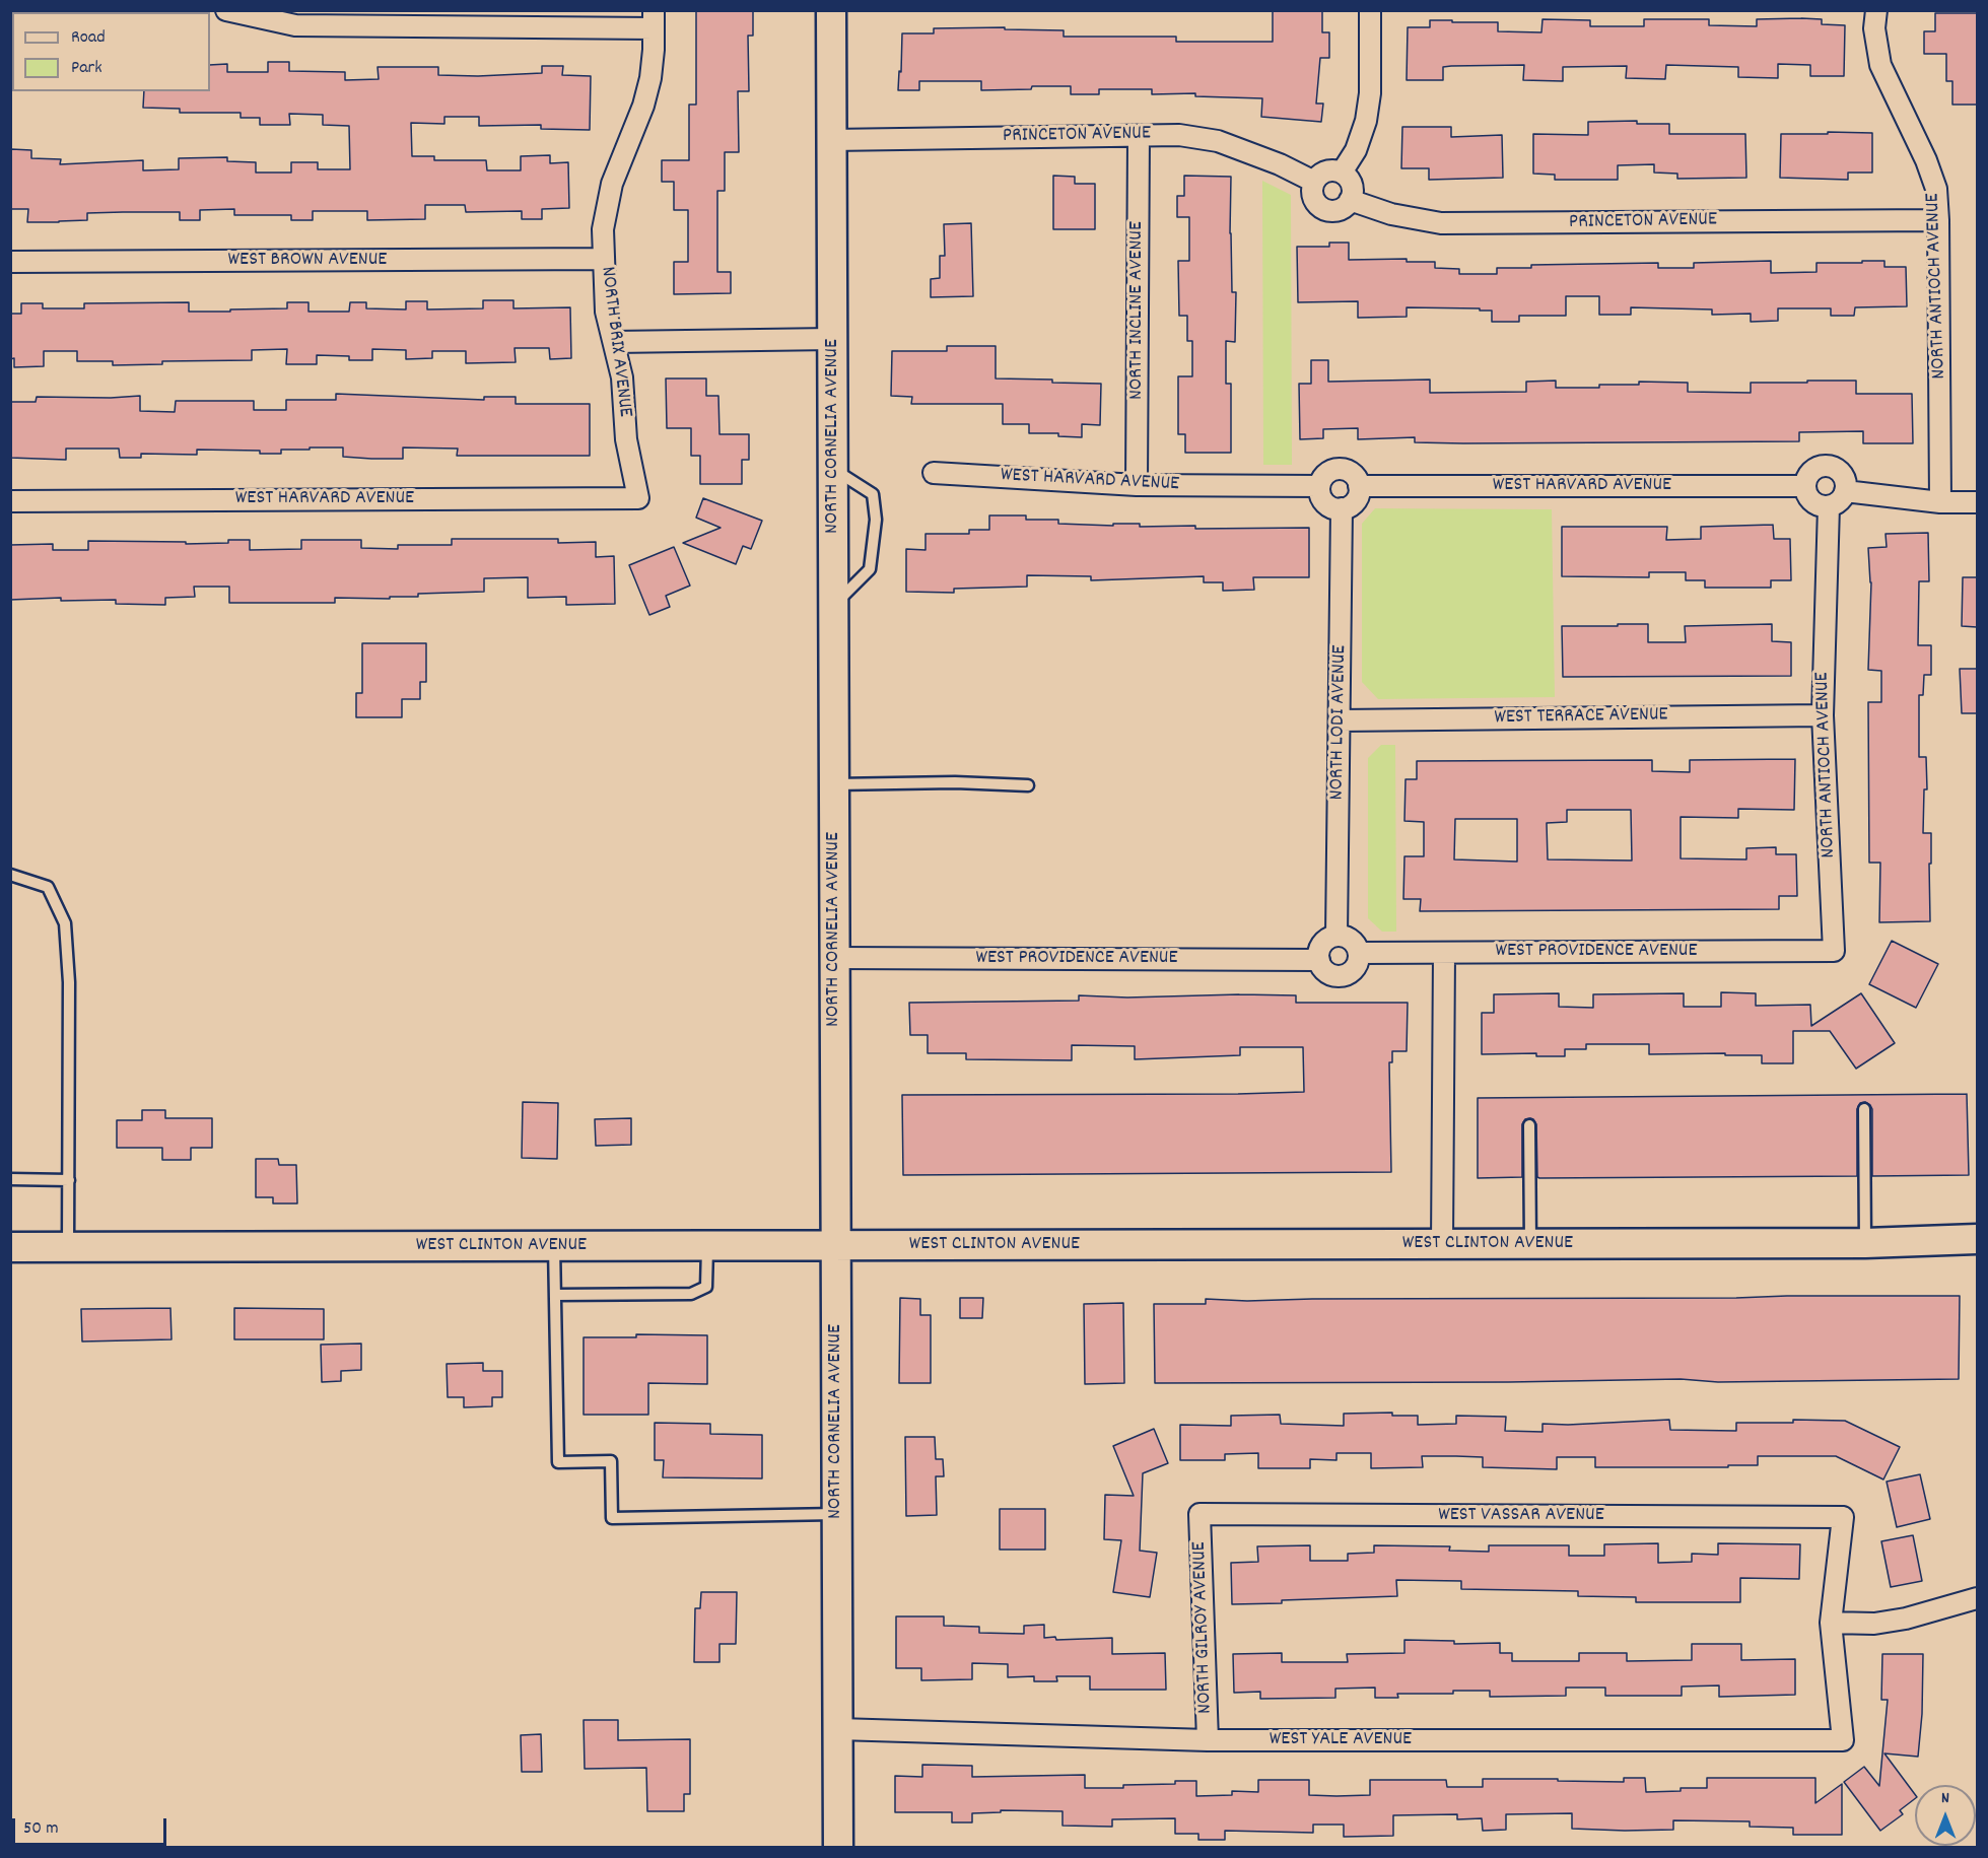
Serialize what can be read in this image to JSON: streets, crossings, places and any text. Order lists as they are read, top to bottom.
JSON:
{
  "streets": {
    "main road": ["NORTH CORNELIA AVENUE", "WEST CLINTON AVENUE"],
    "street": [
      "PRINCETON AVENUE",
      "WEST BROWN AVENUE",
      "NORTH ANTIOCH AVENUE",
      "NORTH INCLINE AVENUE",
      "NORTH BRIX AVENUE",
      "WEST HARVARD AVENUE",
      "WEST TERRACE AVENUE",
      "NORTH LODI AVENUE",
      "WEST PROVIDENCE AVENUE",
      "WEST VASSAR AVENUE",
      "NORTH GILROY AVENUE",
      "WEST YALE AVENUE"
    ]
  },
  "crossings": [
    ["PRINCETON AVENUE", "NORTH ANTIOCH AVENUE"],
    ["PRINCETON AVENUE", "NORTH INCLINE AVENUE"],
    ["PRINCETON AVENUE", "NORTH CORNELIA AVENUE"],
    ["WEST BROWN AVENUE", "NORTH BRIX AVENUE"],
    ["NORTH ANTIOCH AVENUE", "WEST HARVARD AVENUE"],
    ["NORTH ANTIOCH AVENUE", "WEST TERRACE AVENUE"],
    ["NORTH ANTIOCH AVENUE", "WEST PROVIDENCE AVENUE"],
    ["NORTH INCLINE AVENUE", "WEST HARVARD AVENUE"],
    ["NORTH BRIX AVENUE", "WEST HARVARD AVENUE"],
    ["NORTH CORNELIA AVENUE", "WEST PROVIDENCE AVENUE"],
    ["NORTH CORNELIA AVENUE", "WEST CLINTON AVENUE"],
    ["NORTH CORNELIA AVENUE", "WEST YALE AVENUE"],
    ["WEST HARVARD AVENUE", "NORTH LODI AVENUE"],
    ["WEST TERRACE AVENUE", "NORTH LODI AVENUE"],
    ["NORTH LODI AVENUE", "WEST PROVIDENCE AVENUE"],
    ["WEST VASSAR AVENUE", "NORTH GILROY AVENUE"],
    ["WEST VASSAR AVENUE", "WEST YALE AVENUE"],
    ["NORTH GILROY AVENUE", "WEST YALE AVENUE"]
  ],
  "legend": ["Road", "Park"],
  "scale_bar": "50 m",
  "north": "top"
}
